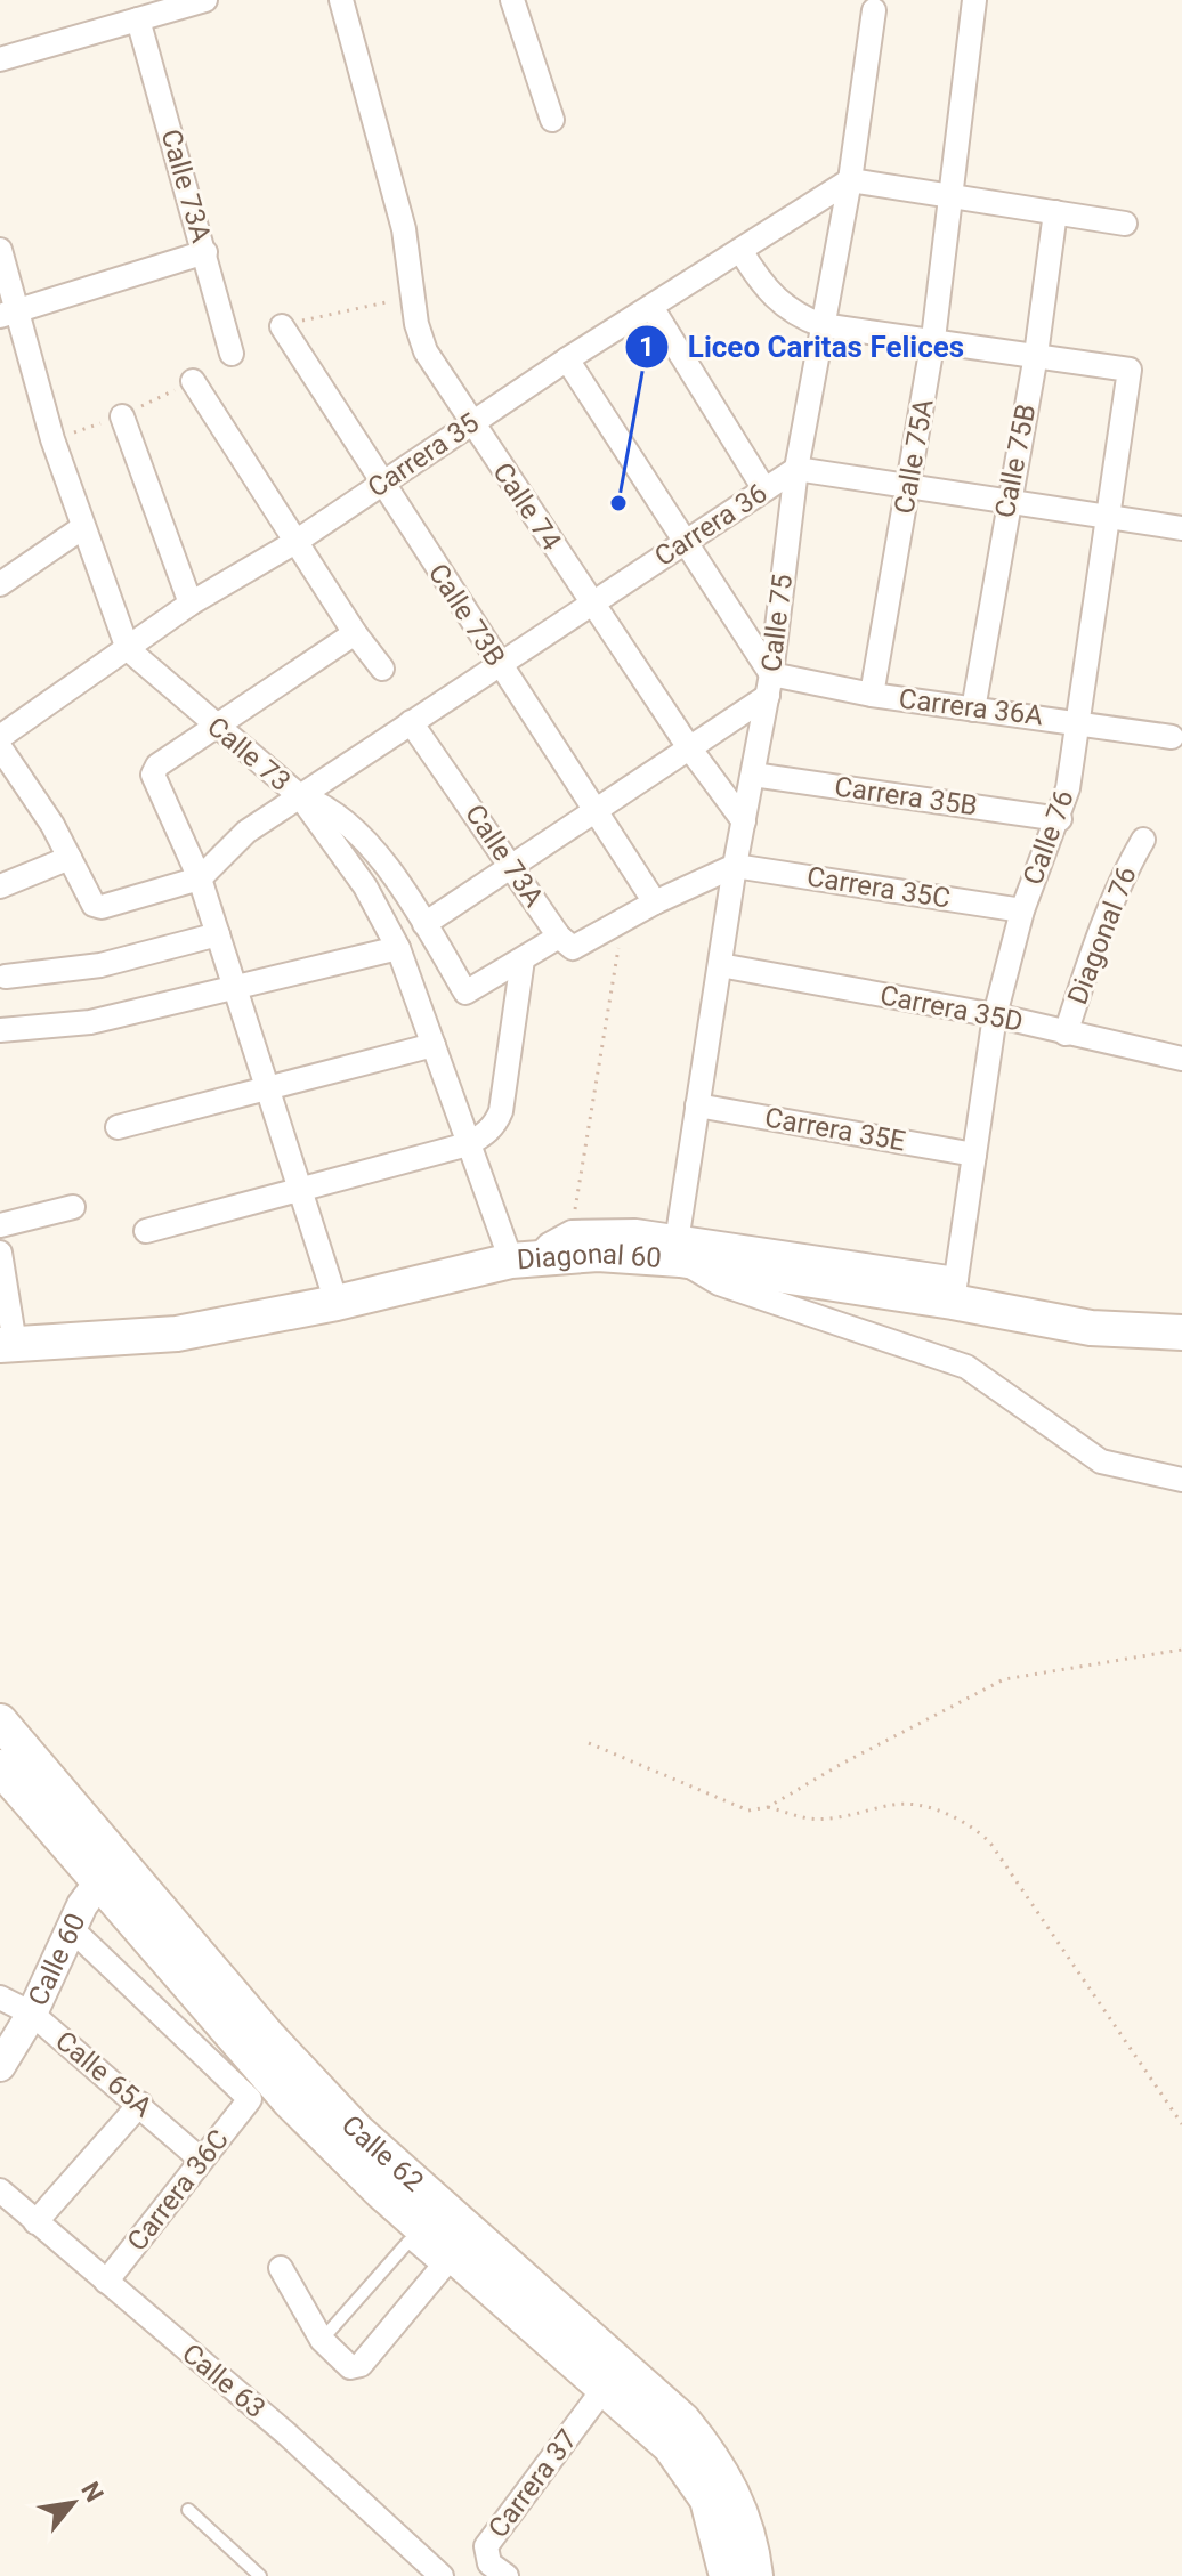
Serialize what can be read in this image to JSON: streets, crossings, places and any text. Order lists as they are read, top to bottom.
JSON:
{
  "streets": {
    "main road": ["Diagonal 60", "Calle 62"],
    "street": [
      "Calle 73A",
      "Carrera 35",
      "Calle 75A",
      "Calle 75B",
      "Calle 74",
      "Carrera 36",
      "Calle 73B",
      "Calle 75",
      "Carrera 36A",
      "Calle 73",
      "Carrera 35B",
      "Calle 76",
      "Carrera 35C",
      "Diagonal 76",
      "Carrera 35D",
      "Carrera 35E",
      "Calle 60",
      "Calle 65A",
      "Carrera 36C",
      "Calle 63",
      "Carrera 37"
    ]
  },
  "crossings": [
    ["Calle 73A", "Carrera 36"],
    ["Carrera 35", "Calle 74"],
    ["Carrera 35", "Calle 73B"],
    ["Carrera 35", "Calle 75"],
    ["Carrera 35", "Calle 73"],
    ["Calle 75A", "Carrera 36"],
    ["Calle 75A", "Carrera 36A"],
    ["Calle 75B", "Carrera 36"],
    ["Calle 75B", "Carrera 36A"],
    ["Calle 75B", "Calle 76"],
    ["Calle 74", "Carrera 36"],
    ["Calle 74", "Calle 75"],
    ["Carrera 36", "Calle 73B"],
    ["Carrera 36", "Calle 75"],
    ["Carrera 36", "Calle 73"],
    ["Carrera 36", "Calle 76"],
    ["Calle 75", "Carrera 36A"],
    ["Calle 75", "Carrera 35B"],
    ["Calle 75", "Carrera 35C"],
    ["Calle 75", "Carrera 35D"],
    ["Calle 75", "Carrera 35E"],
    ["Calle 75", "Diagonal 60"],
    ["Carrera 36A", "Calle 76"],
    ["Calle 73", "Diagonal 60"],
    ["Carrera 35B", "Calle 76"],
    ["Calle 76", "Carrera 35C"],
    ["Calle 76", "Carrera 35D"],
    ["Calle 76", "Carrera 35E"],
    ["Calle 76", "Diagonal 60"],
    ["Diagonal 76", "Carrera 35D"],
    ["Calle 60", "Calle 65A"],
    ["Calle 60", "Calle 62"],
    ["Calle 60", "Carrera 36C"],
    ["Calle 65A", "Carrera 36C"],
    ["Calle 62", "Carrera 37"],
    ["Carrera 36C", "Calle 63"]
  ],
  "places": ["Liceo Caritas Felices"],
  "north": "top right"
}
